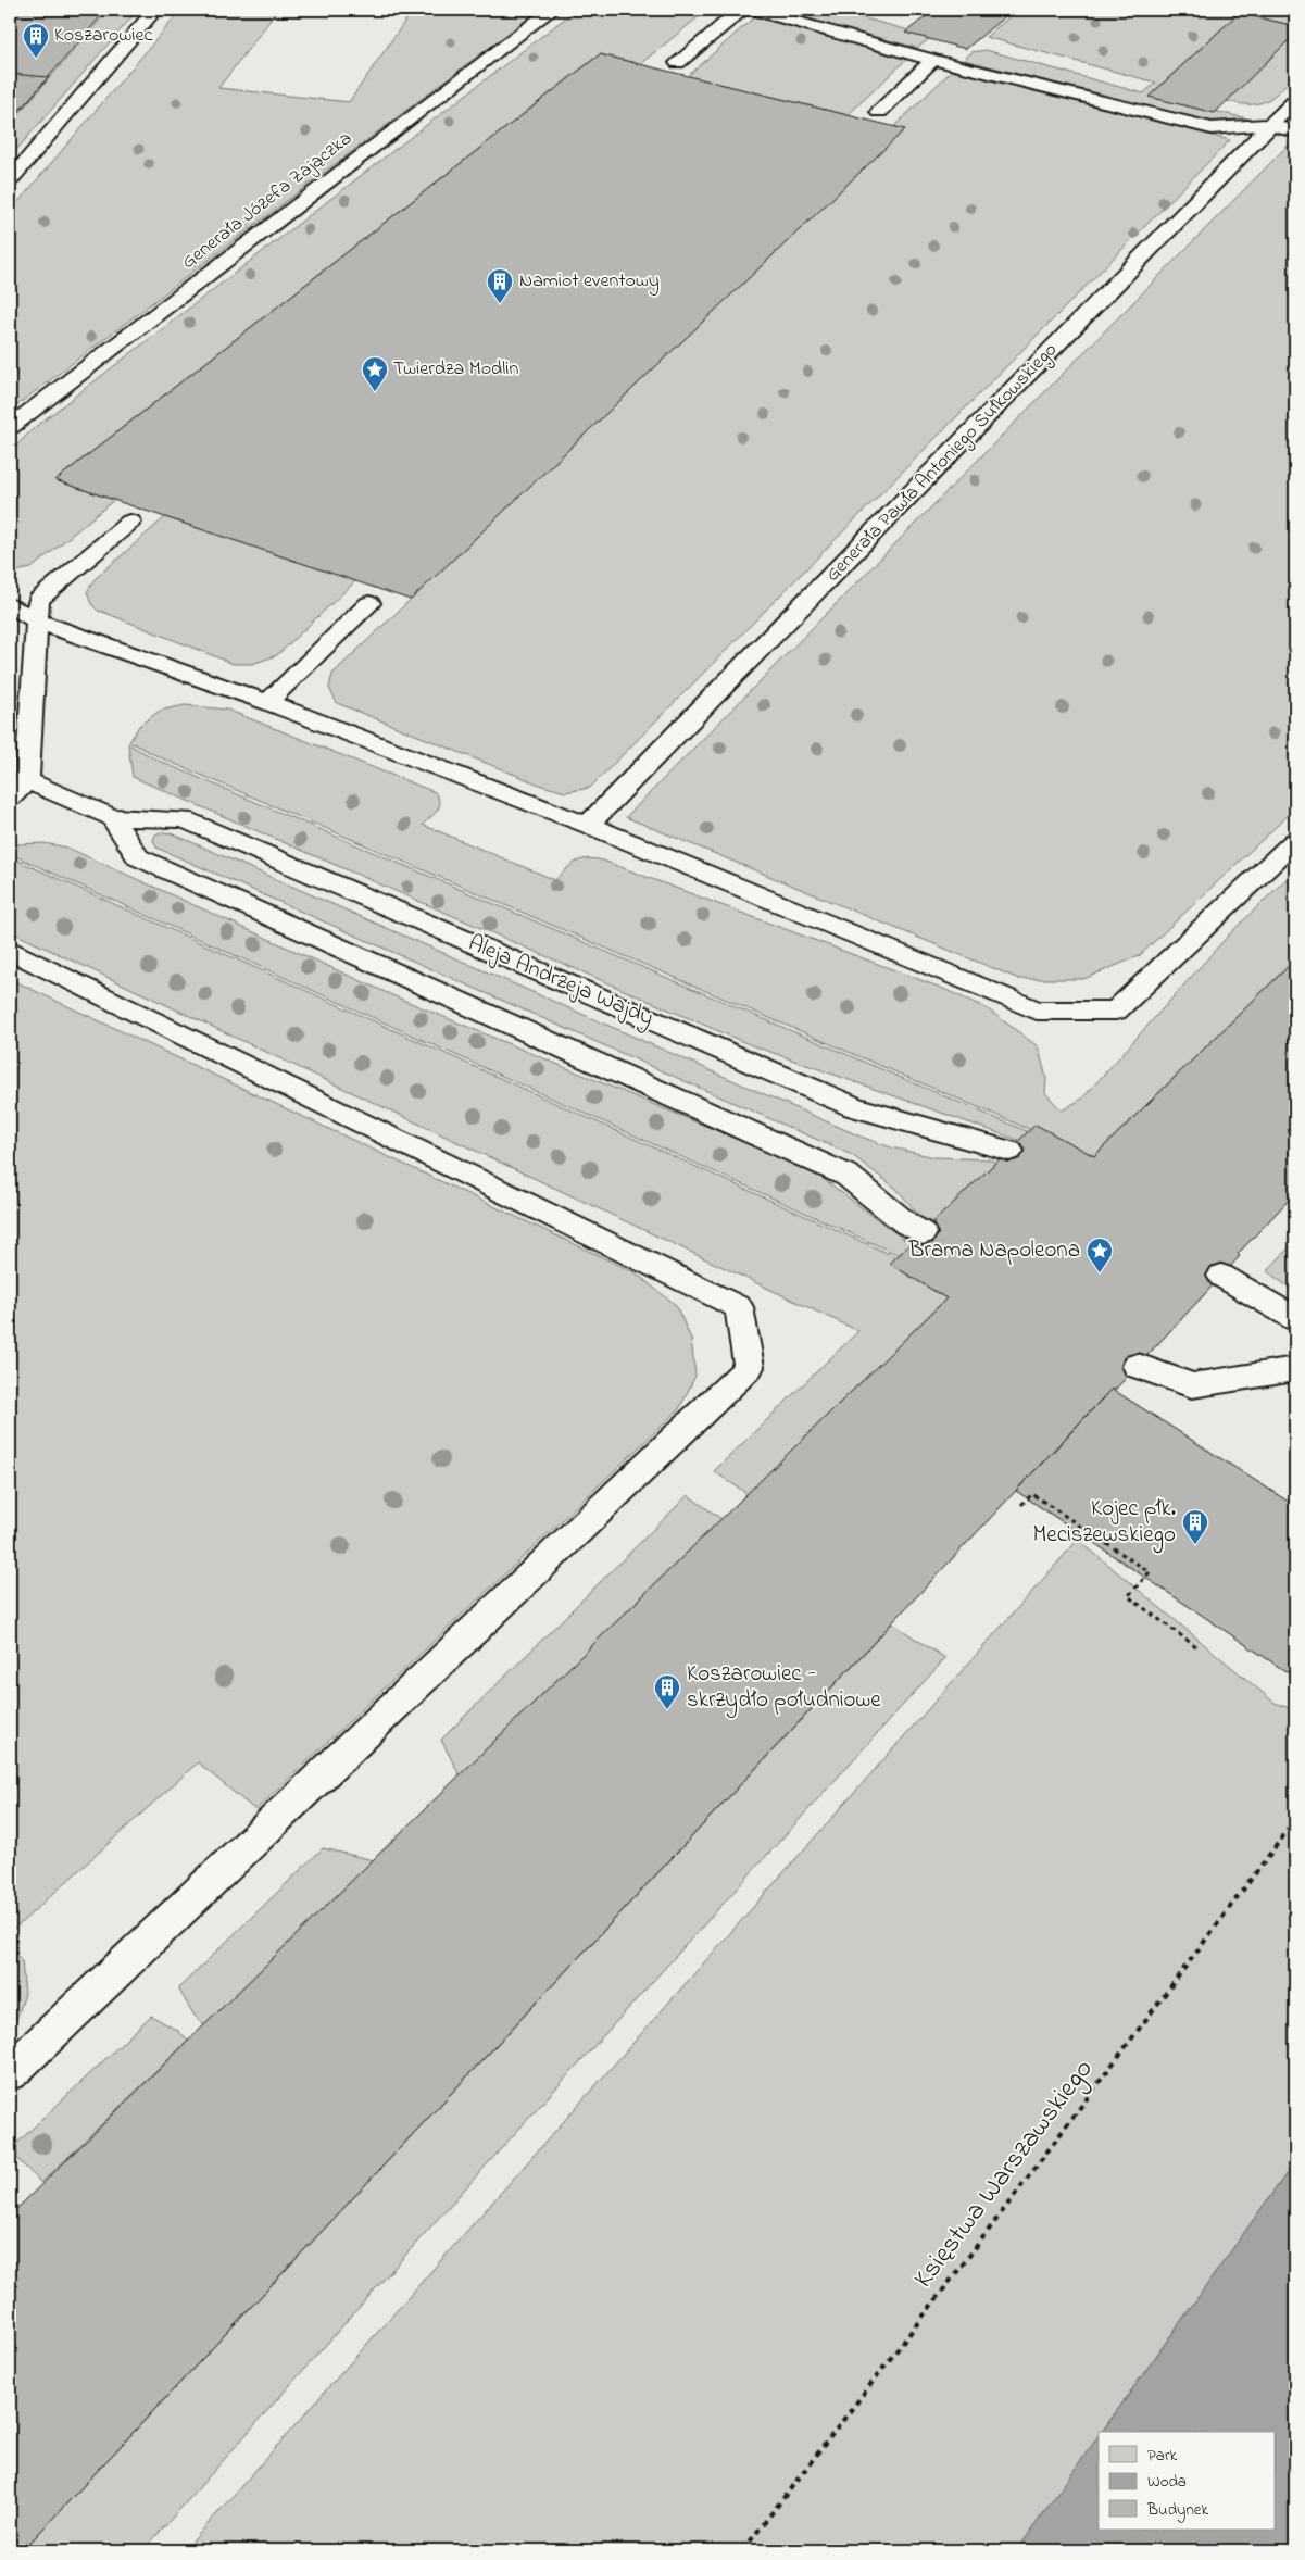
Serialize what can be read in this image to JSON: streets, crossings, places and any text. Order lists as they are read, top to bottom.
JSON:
{
  "streets": {
    "lane": ["Generała Józefa Zajączka", "Generała Pawła Antoniego Sułkowskiego", "Aleja Andrzeja Wajdy"],
    "path": ["Księstwa Warszawskiego"]
  },
  "places": {
    "building": [
      "Koszarowiec",
      "Namiot eventowy",
      "Kojec płk. Meciszewskiego",
      "Koszarowiec - skrzydło południowe"
    ],
    "place": ["Twierdza Modlin", "Brama Napoleona"]
  },
  "legend": ["Park", "Woda", "Budynek"]
}
